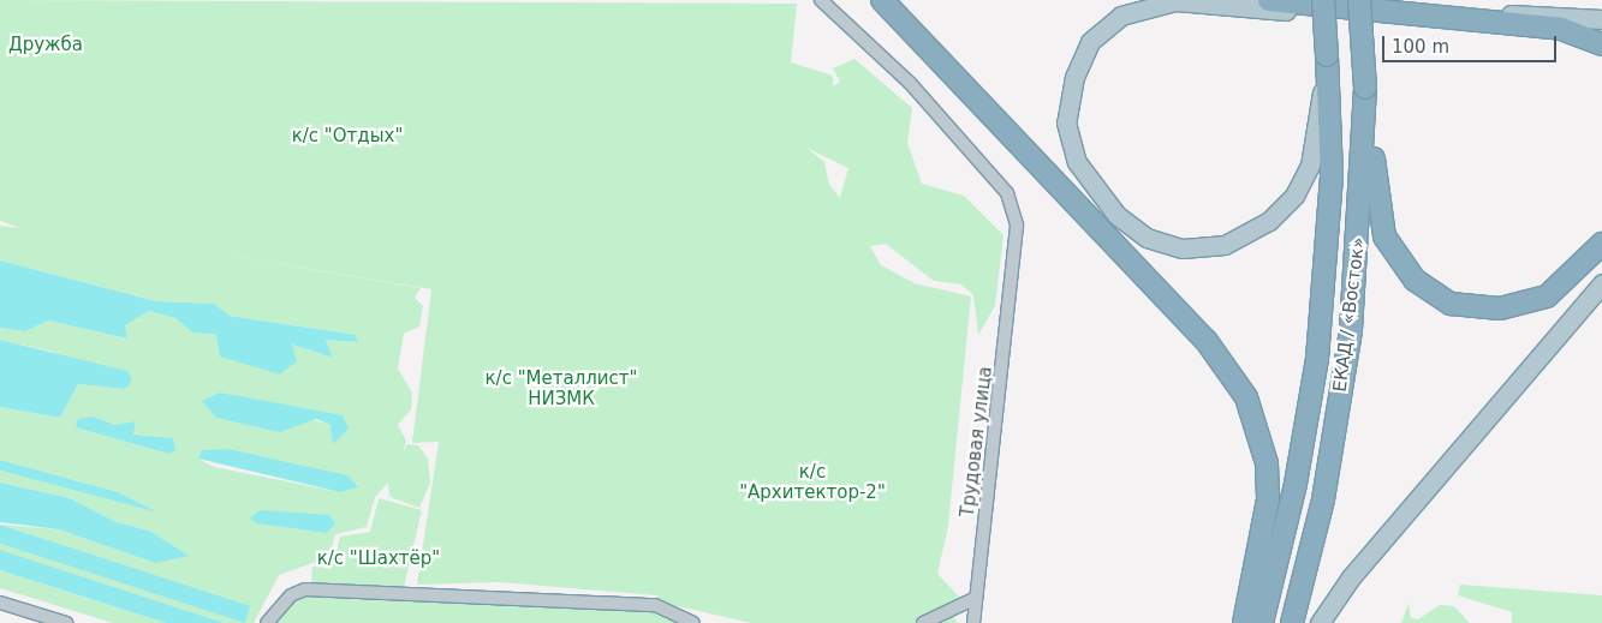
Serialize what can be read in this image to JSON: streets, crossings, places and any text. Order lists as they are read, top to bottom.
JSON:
{
  "streets": {
    "highway": ["ЕКАД / «Восток»"],
    "street": ["Трудовая улица"]
  },
  "parks": [
    "Дружба",
    "к/с \"Отдых\"",
    "к/с \"Металлист\" НИЗМК",
    "к/с \"Архитектор-2\"",
    "к/с \"Шахтёр\""
  ],
  "scale_bar": "100 m"
}
